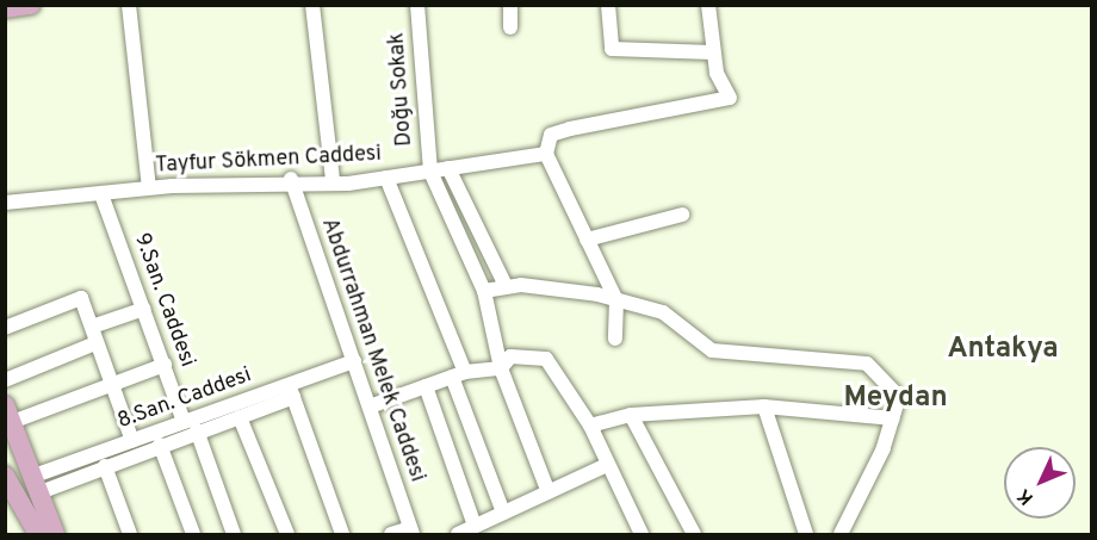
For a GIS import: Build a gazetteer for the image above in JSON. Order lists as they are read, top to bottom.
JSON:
{
  "streets": {
    "street": [
      "Doğu Sokak",
      "Tayfur Sökmen Caddesi",
      "9.San. Caddesi",
      "Abdurrahman Melek Caddesi",
      "8.San. Caddesi"
    ]
  },
  "crossings": [
    ["Doğu Sokak", "Tayfur Sökmen Caddesi"],
    ["Tayfur Sökmen Caddesi", "9.San. Caddesi"],
    ["Tayfur Sökmen Caddesi", "Abdurrahman Melek Caddesi"],
    ["9.San. Caddesi", "8.San. Caddesi"],
    ["Abdurrahman Melek Caddesi", "8.San. Caddesi"]
  ],
  "districts": ["Antakya", "Meydan"],
  "north": "bottom left"
}
